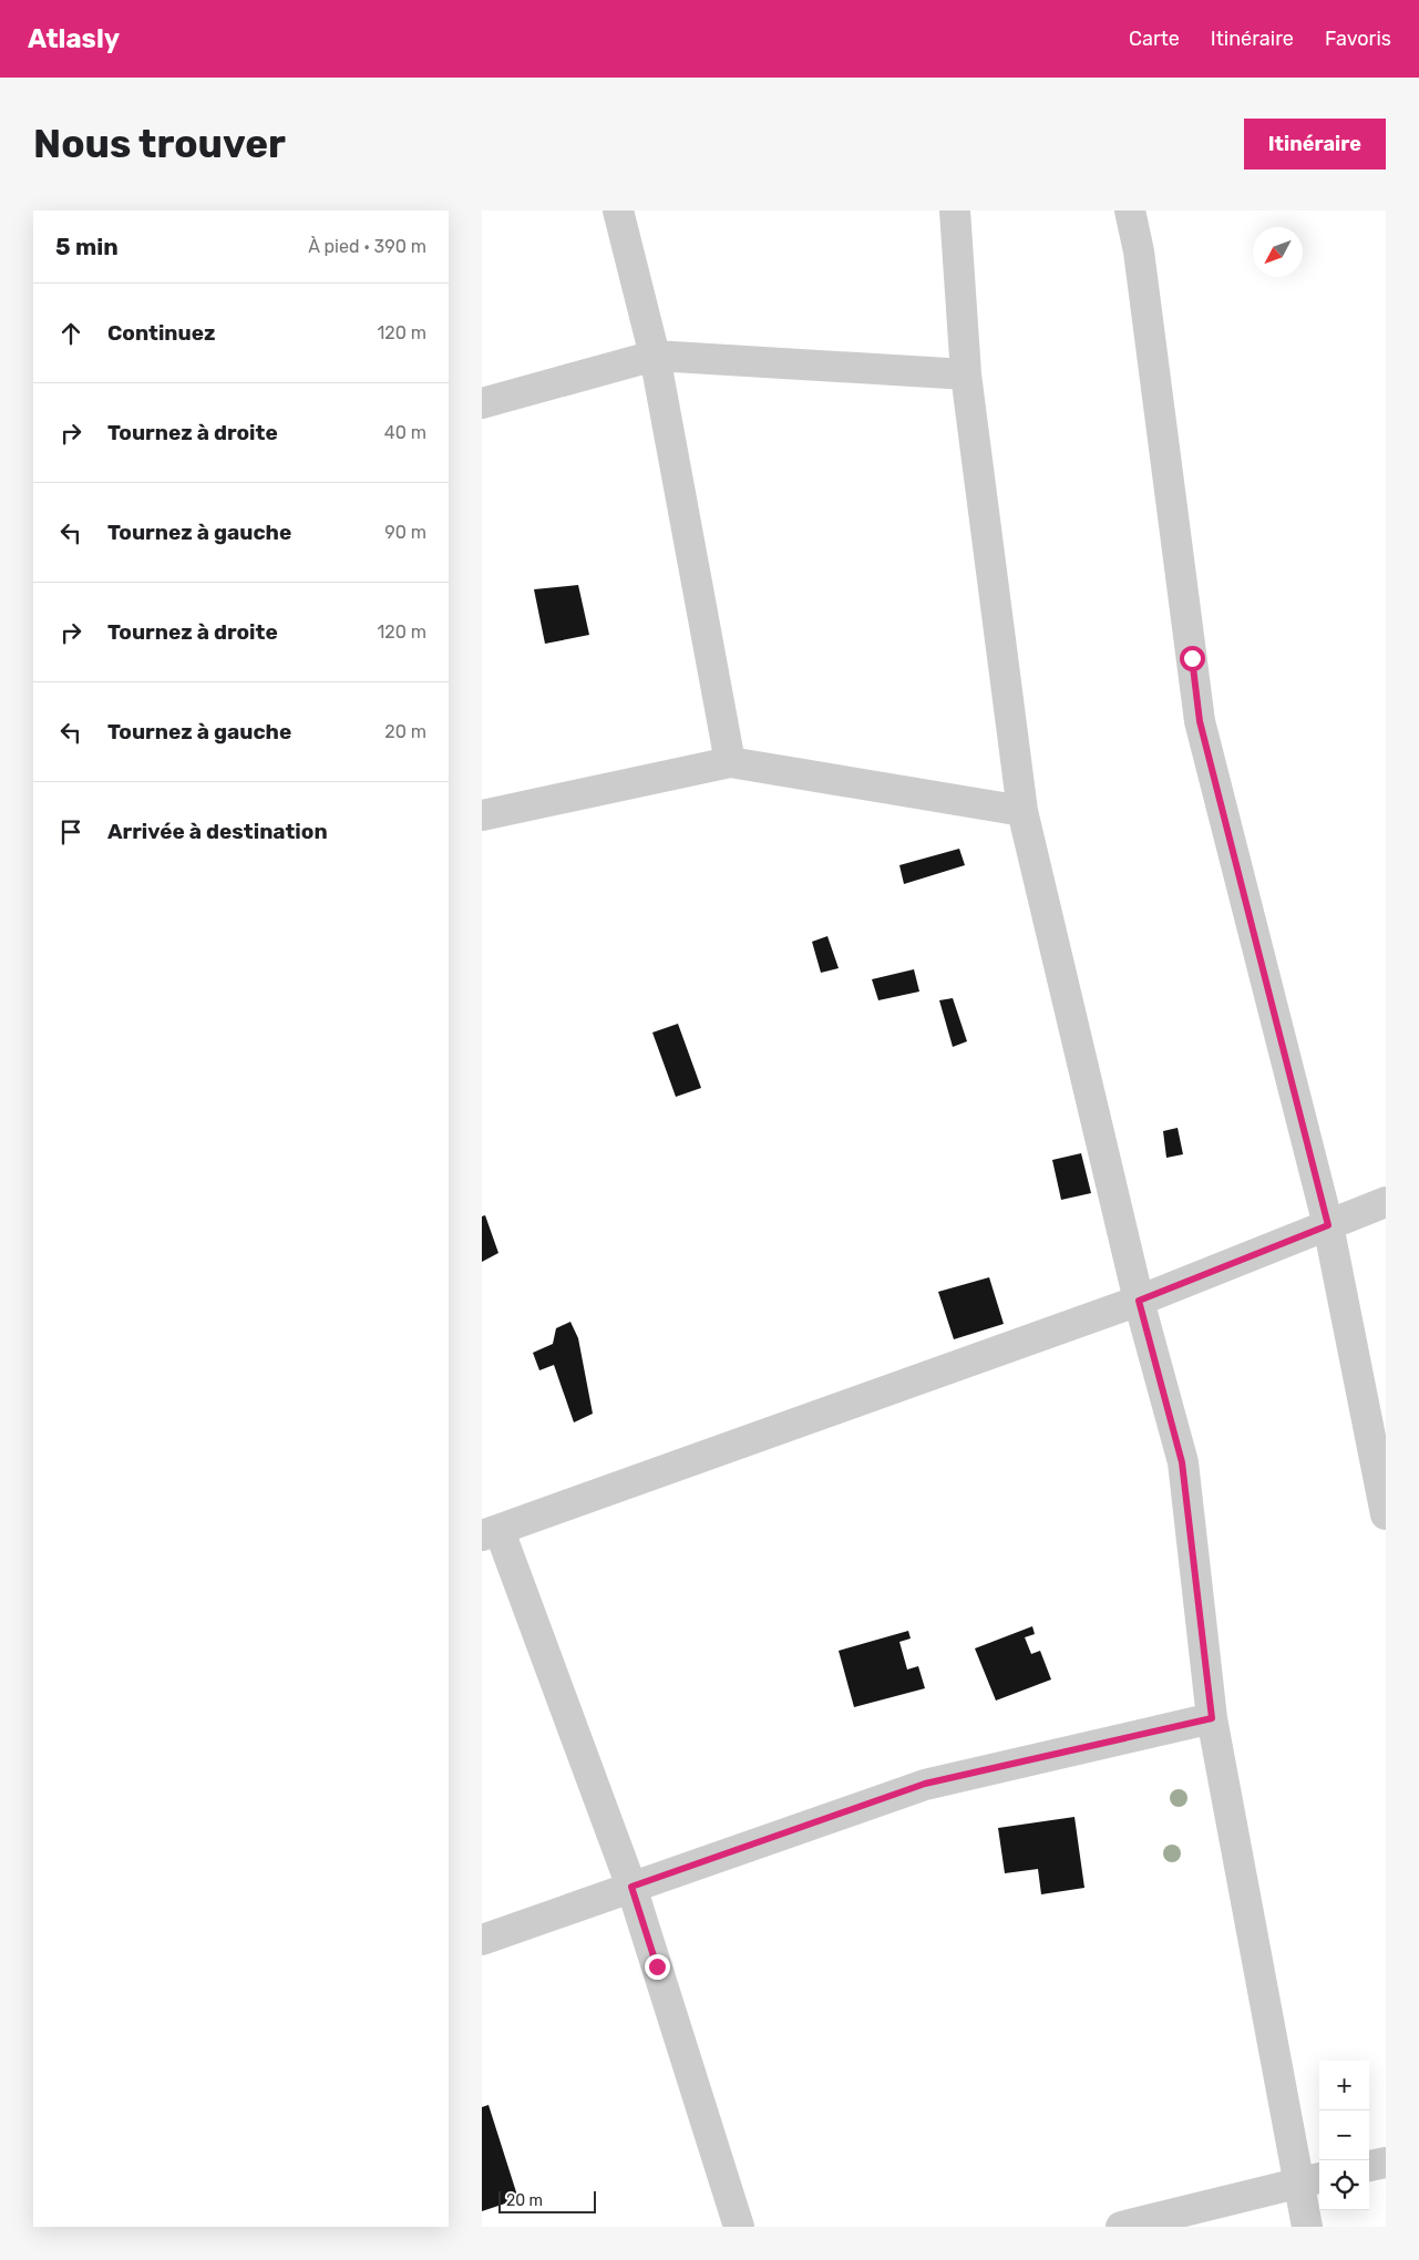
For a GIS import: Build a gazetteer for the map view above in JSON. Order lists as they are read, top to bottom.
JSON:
{
  "scale_bar": "20 m",
  "north": "bottom left",
  "page": {
    "header": "Atlasly",
    "nav": ["Carte", "Itinéraire", "Favoris"],
    "buttons": "Itinéraire",
    "title": "Nous trouver",
    "heading": ["5 min", "À pied · 390 m"],
    "list": [
      ["Continuez", "120 m"],
      ["Tournez à droite", "40 m"],
      ["Tournez à gauche", "90 m"],
      ["Tournez à droite", "120 m"],
      ["Tournez à gauche", "20 m"],
      "Arrivée à destination"
    ],
    "map_buttons": ["+", "−"],
    "scale": "20 m"
  }
}
